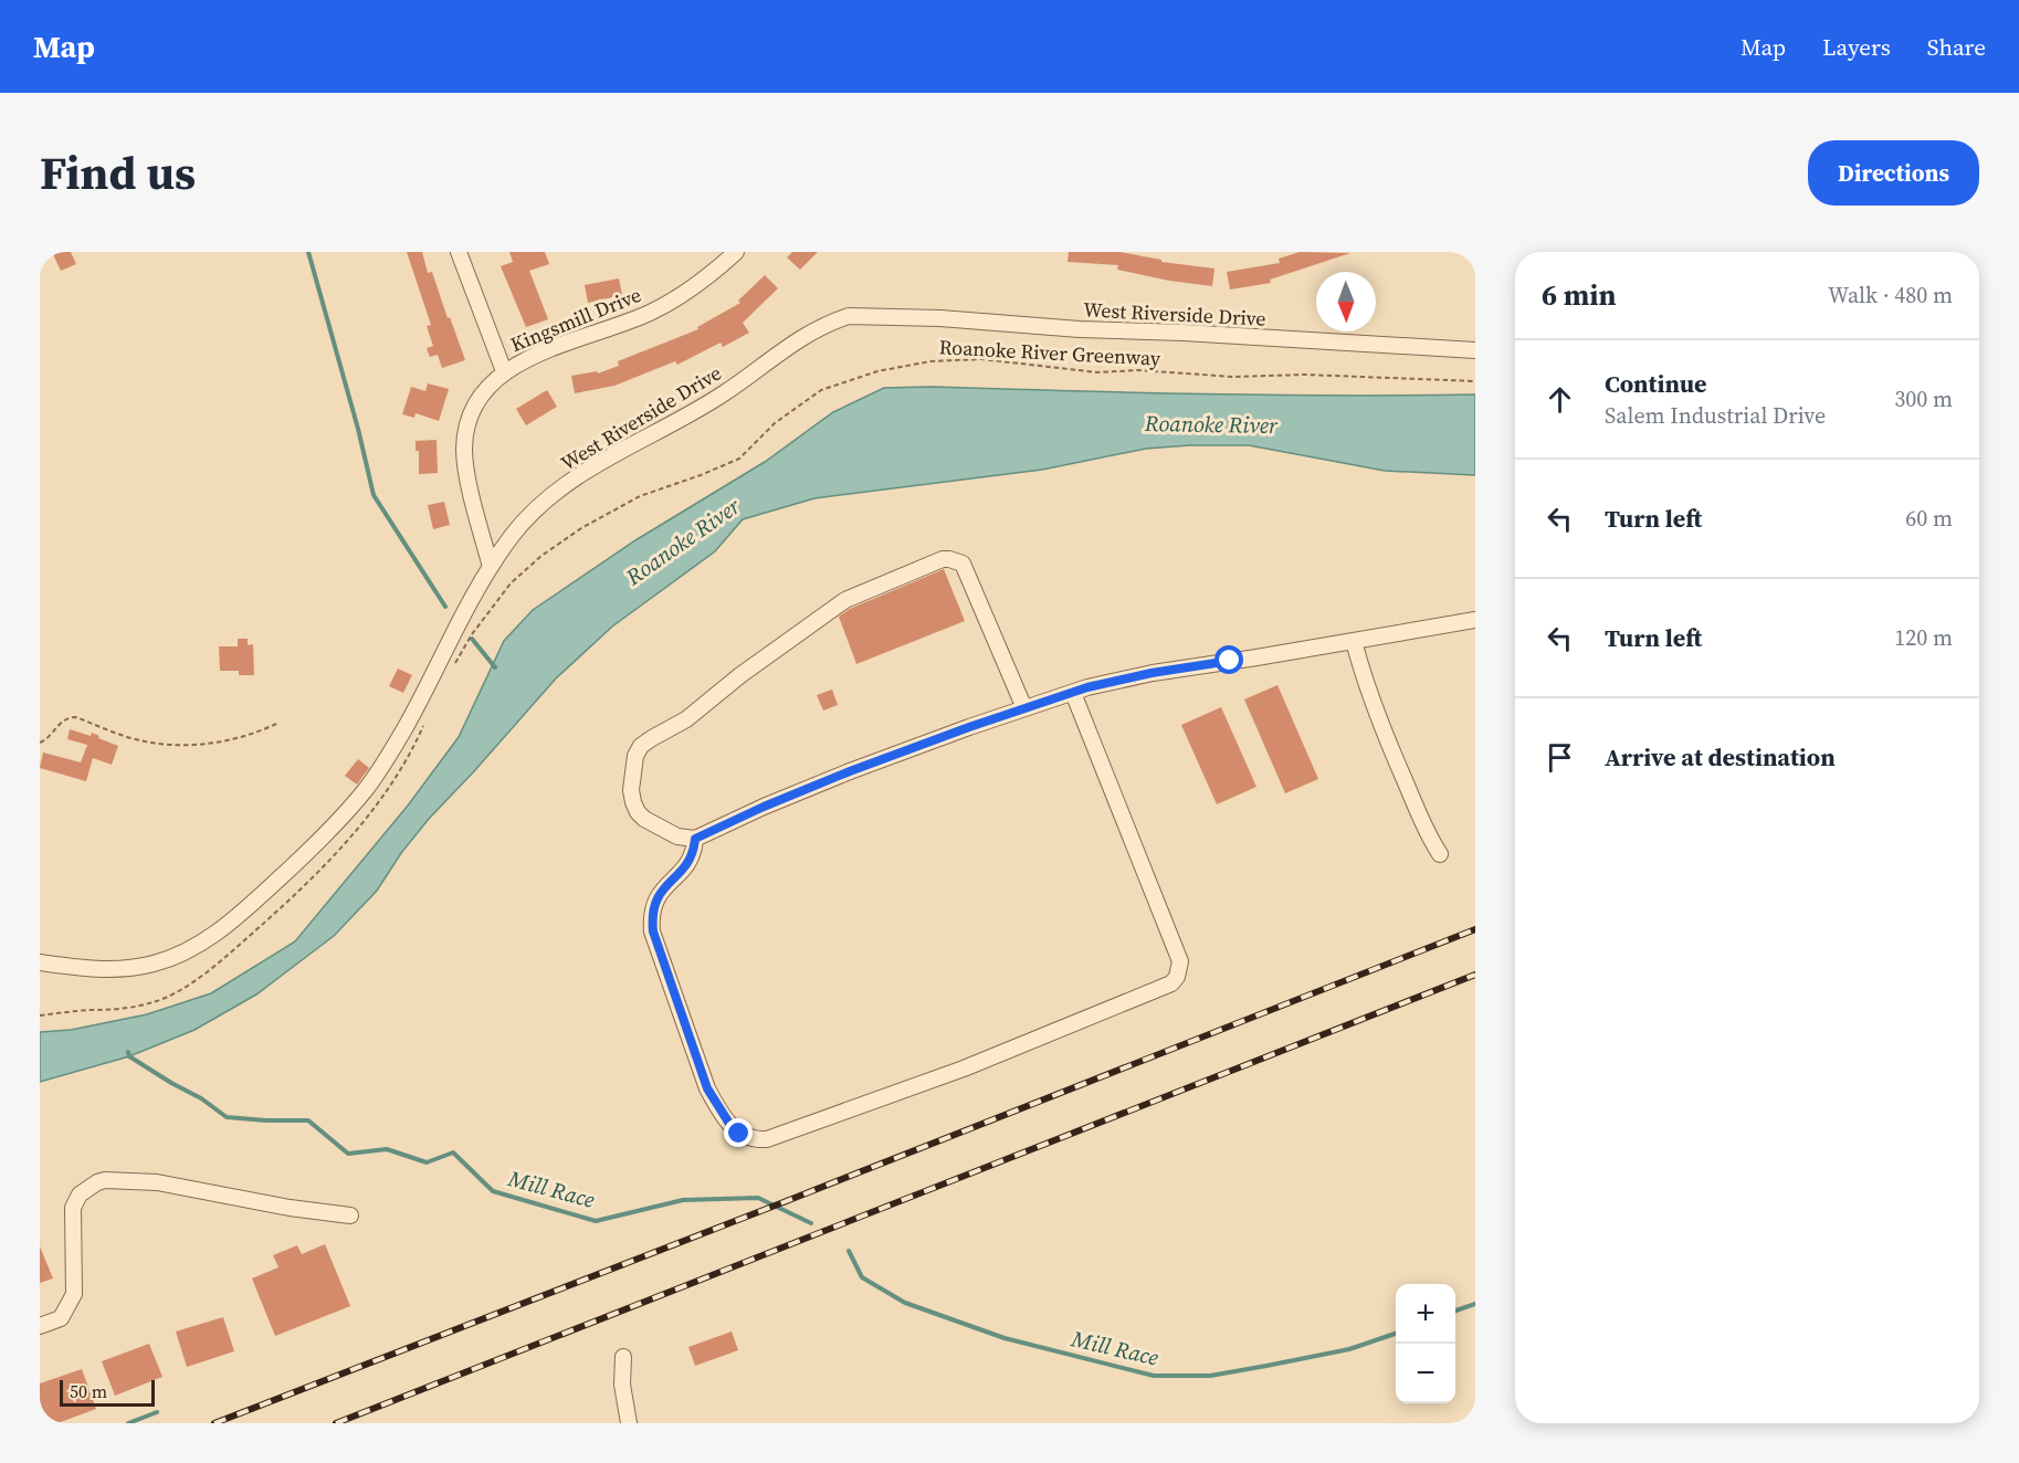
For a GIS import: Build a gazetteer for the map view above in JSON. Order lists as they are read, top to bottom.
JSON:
{
  "streets": {
    "street": ["West Riverside Drive", "Kingsmill Drive"],
    "path": ["Roanoke River Greenway"]
  },
  "crossings": [
    ["West Riverside Drive", "Kingsmill Drive"]
  ],
  "water": ["Roanoke River", "Mill Race"],
  "scale_bar": "50 m",
  "north": "bottom",
  "page": {
    "header": "Map",
    "nav": ["Map", "Layers", "Share"],
    "title": "Find us",
    "buttons": "Directions",
    "heading": ["6 min", "Walk · 480 m"],
    "list": [
      ["Continue", "Salem Industrial Drive", "300 m"],
      ["Turn left", "60 m"],
      ["Turn left", "120 m"],
      "Arrive at destination"
    ],
    "map_buttons": ["+", "−"],
    "scale": "50 m"
  }
}
